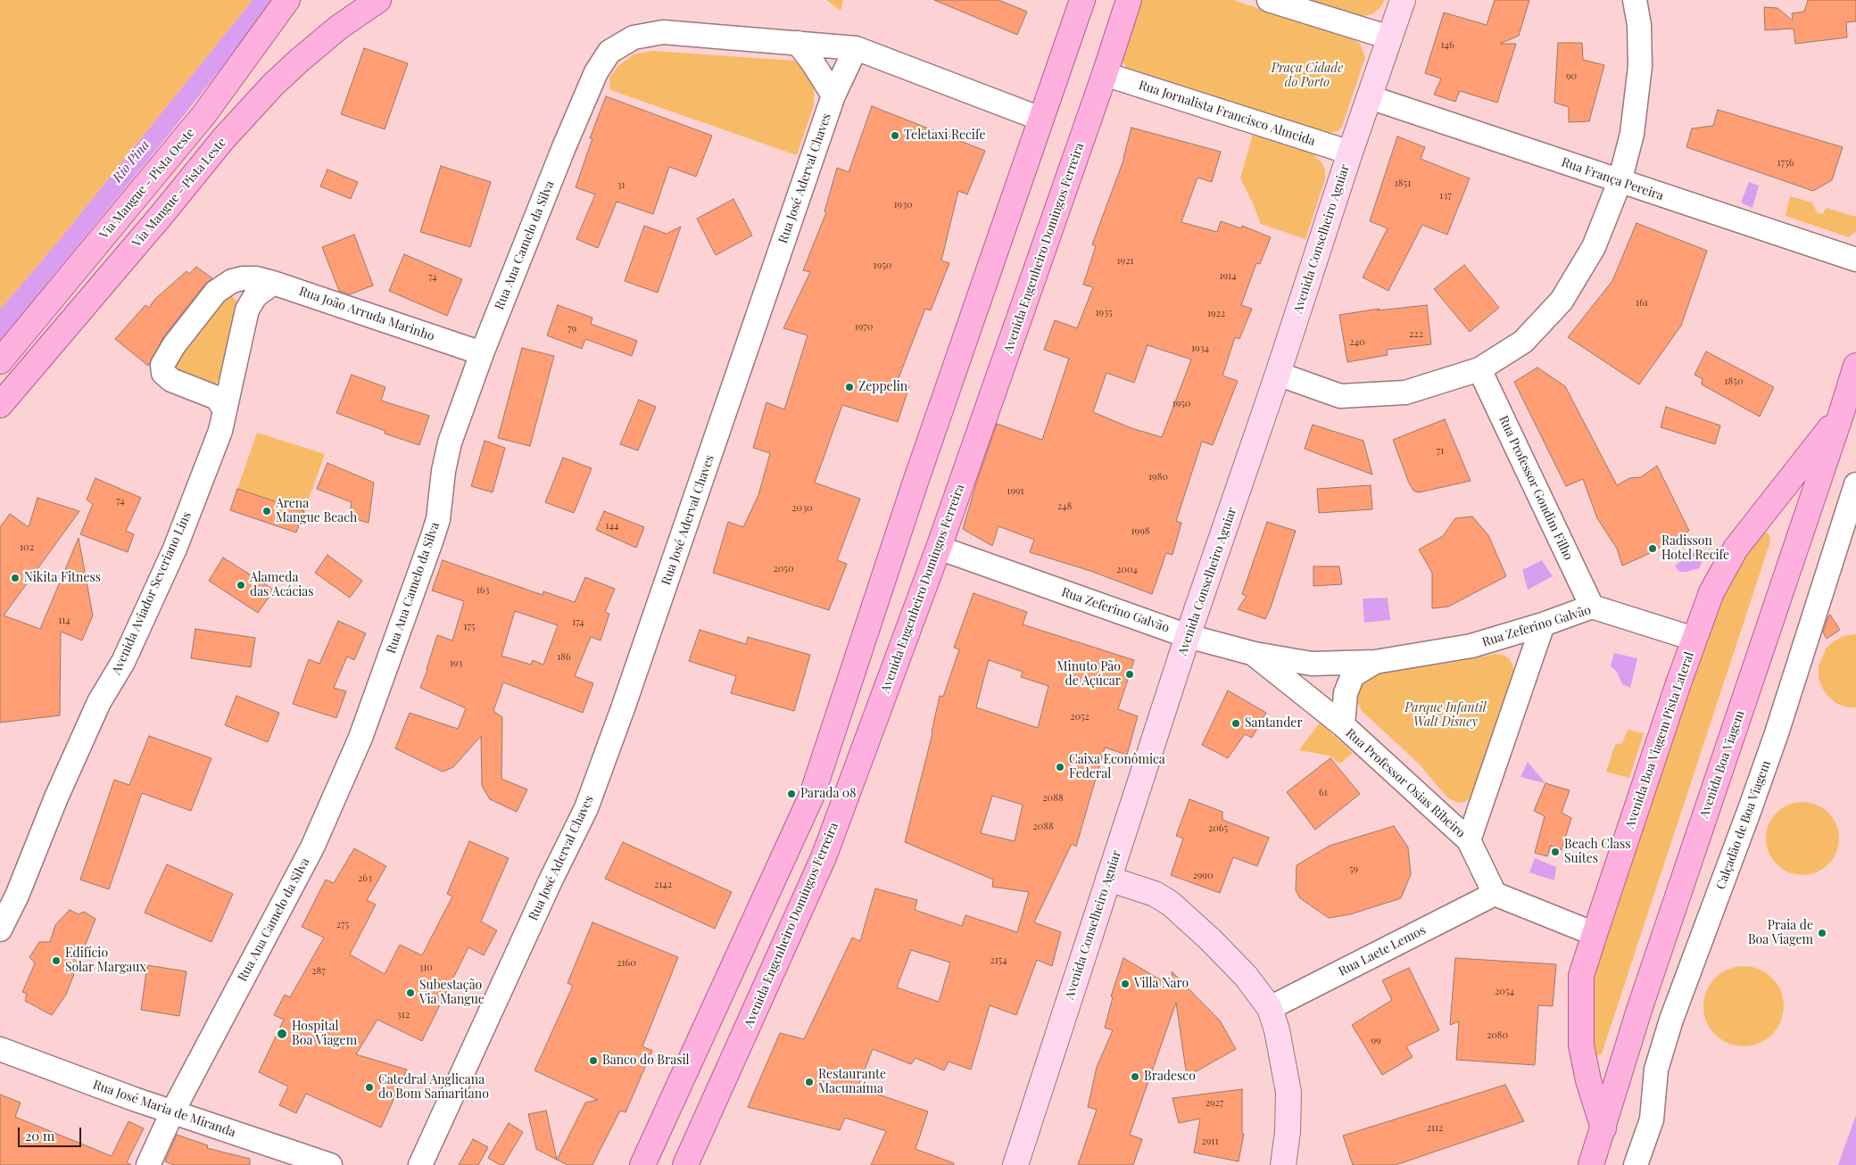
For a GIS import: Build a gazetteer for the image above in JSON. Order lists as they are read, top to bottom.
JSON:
{
  "streets": {
    "main road": [
      "Via Mangue - Pista Oeste",
      "Via Mangue - Pista Leste",
      "Avenida Conselheiro Aguiar",
      "Avenida Engenheiro Domingos Ferreira",
      "Avenida Boa Viagem Pista Lateral",
      "Avenida Boa Viagem"
    ],
    "street": [
      "Rua Jornalista Francisco Almeida",
      "Rua José Aderval Chaves",
      "Rua França Pereira",
      "Rua Ana Camelo da Silva",
      "Rua João Arruda Marinho",
      "Rua Professor Gondim Filho",
      "Avenida Aviador Severiano Lins",
      "Rua Zeferino Galvão",
      "Rua Professor Osias Ribeiro",
      "Calçadão de Boa Viagem",
      "Rua Laete Lemos",
      "Rua José Maria de Miranda"
    ]
  },
  "crossings": [
    ["Rua Jornalista Francisco Almeida", "Avenida Conselheiro Aguiar"],
    ["Rua Jornalista Francisco Almeida", "Avenida Engenheiro Domingos Ferreira"],
    ["Rua José Aderval Chaves", "Rua Ana Camelo da Silva"],
    ["Rua França Pereira", "Avenida Conselheiro Aguiar"],
    ["Avenida Conselheiro Aguiar", "Rua Zeferino Galvão"],
    ["Rua Ana Camelo da Silva", "Rua João Arruda Marinho"],
    ["Rua Ana Camelo da Silva", "Rua José Maria de Miranda"],
    ["Avenida Engenheiro Domingos Ferreira", "Rua Zeferino Galvão"],
    ["Rua João Arruda Marinho", "Avenida Aviador Severiano Lins"],
    ["Rua Professor Gondim Filho", "Rua Zeferino Galvão"],
    ["Rua Zeferino Galvão", "Avenida Boa Viagem Pista Lateral"],
    ["Rua Zeferino Galvão", "Rua Professor Osias Ribeiro"],
    ["Avenida Boa Viagem Pista Lateral", "Avenida Boa Viagem"],
    ["Rua Professor Osias Ribeiro", "Rua Laete Lemos"]
  ],
  "water": ["Rio Pina"],
  "parks": ["Praça Cidade do Porto", "Parque Infantil Walt Disney"],
  "places": [
    "Teletaxi Recife",
    "Zeppelin",
    "Arena Mangue Beach",
    "Radisson Hotel Recife",
    "Nikita Fitness",
    "Alameda das Acácias",
    "Minuto Pão de Açúcar",
    "Santander",
    "Caixa Econômica Federal",
    "Parada 08",
    "Beach Class Suites",
    "Praia de Boa Viagem",
    "Edifício Solar Margaux",
    "Villa Naro",
    "Subestação Via Mangue",
    "Hospital Boa Viagem",
    "Banco do Brasil",
    "Bradesco",
    "Restaurante Macunaíma",
    "Catedral Anglicana do Bom Samaritano"
  ],
  "house_numbers": [
    "146",
    "90",
    "1756",
    "1851",
    "31",
    "137",
    "1930",
    "1921",
    "1950",
    "1914",
    "74",
    "161",
    "1935",
    "1922",
    "1970",
    "79",
    "222",
    "240",
    "1934",
    "1850",
    "1950",
    "71",
    "1980",
    "1991",
    "74",
    "248",
    "2030",
    "144",
    "1998",
    "102",
    "2050",
    "2004",
    "163",
    "114",
    "174",
    "175",
    "186",
    "193",
    "2052",
    "61",
    "2088",
    "2088",
    "2065",
    "59",
    "2990",
    "263",
    "2142",
    "275",
    "2154",
    "2160",
    "310",
    "287",
    "2054",
    "312",
    "2080",
    "99",
    "2927",
    "2112",
    "2911"
  ],
  "scale_bar": "20 m"
}
